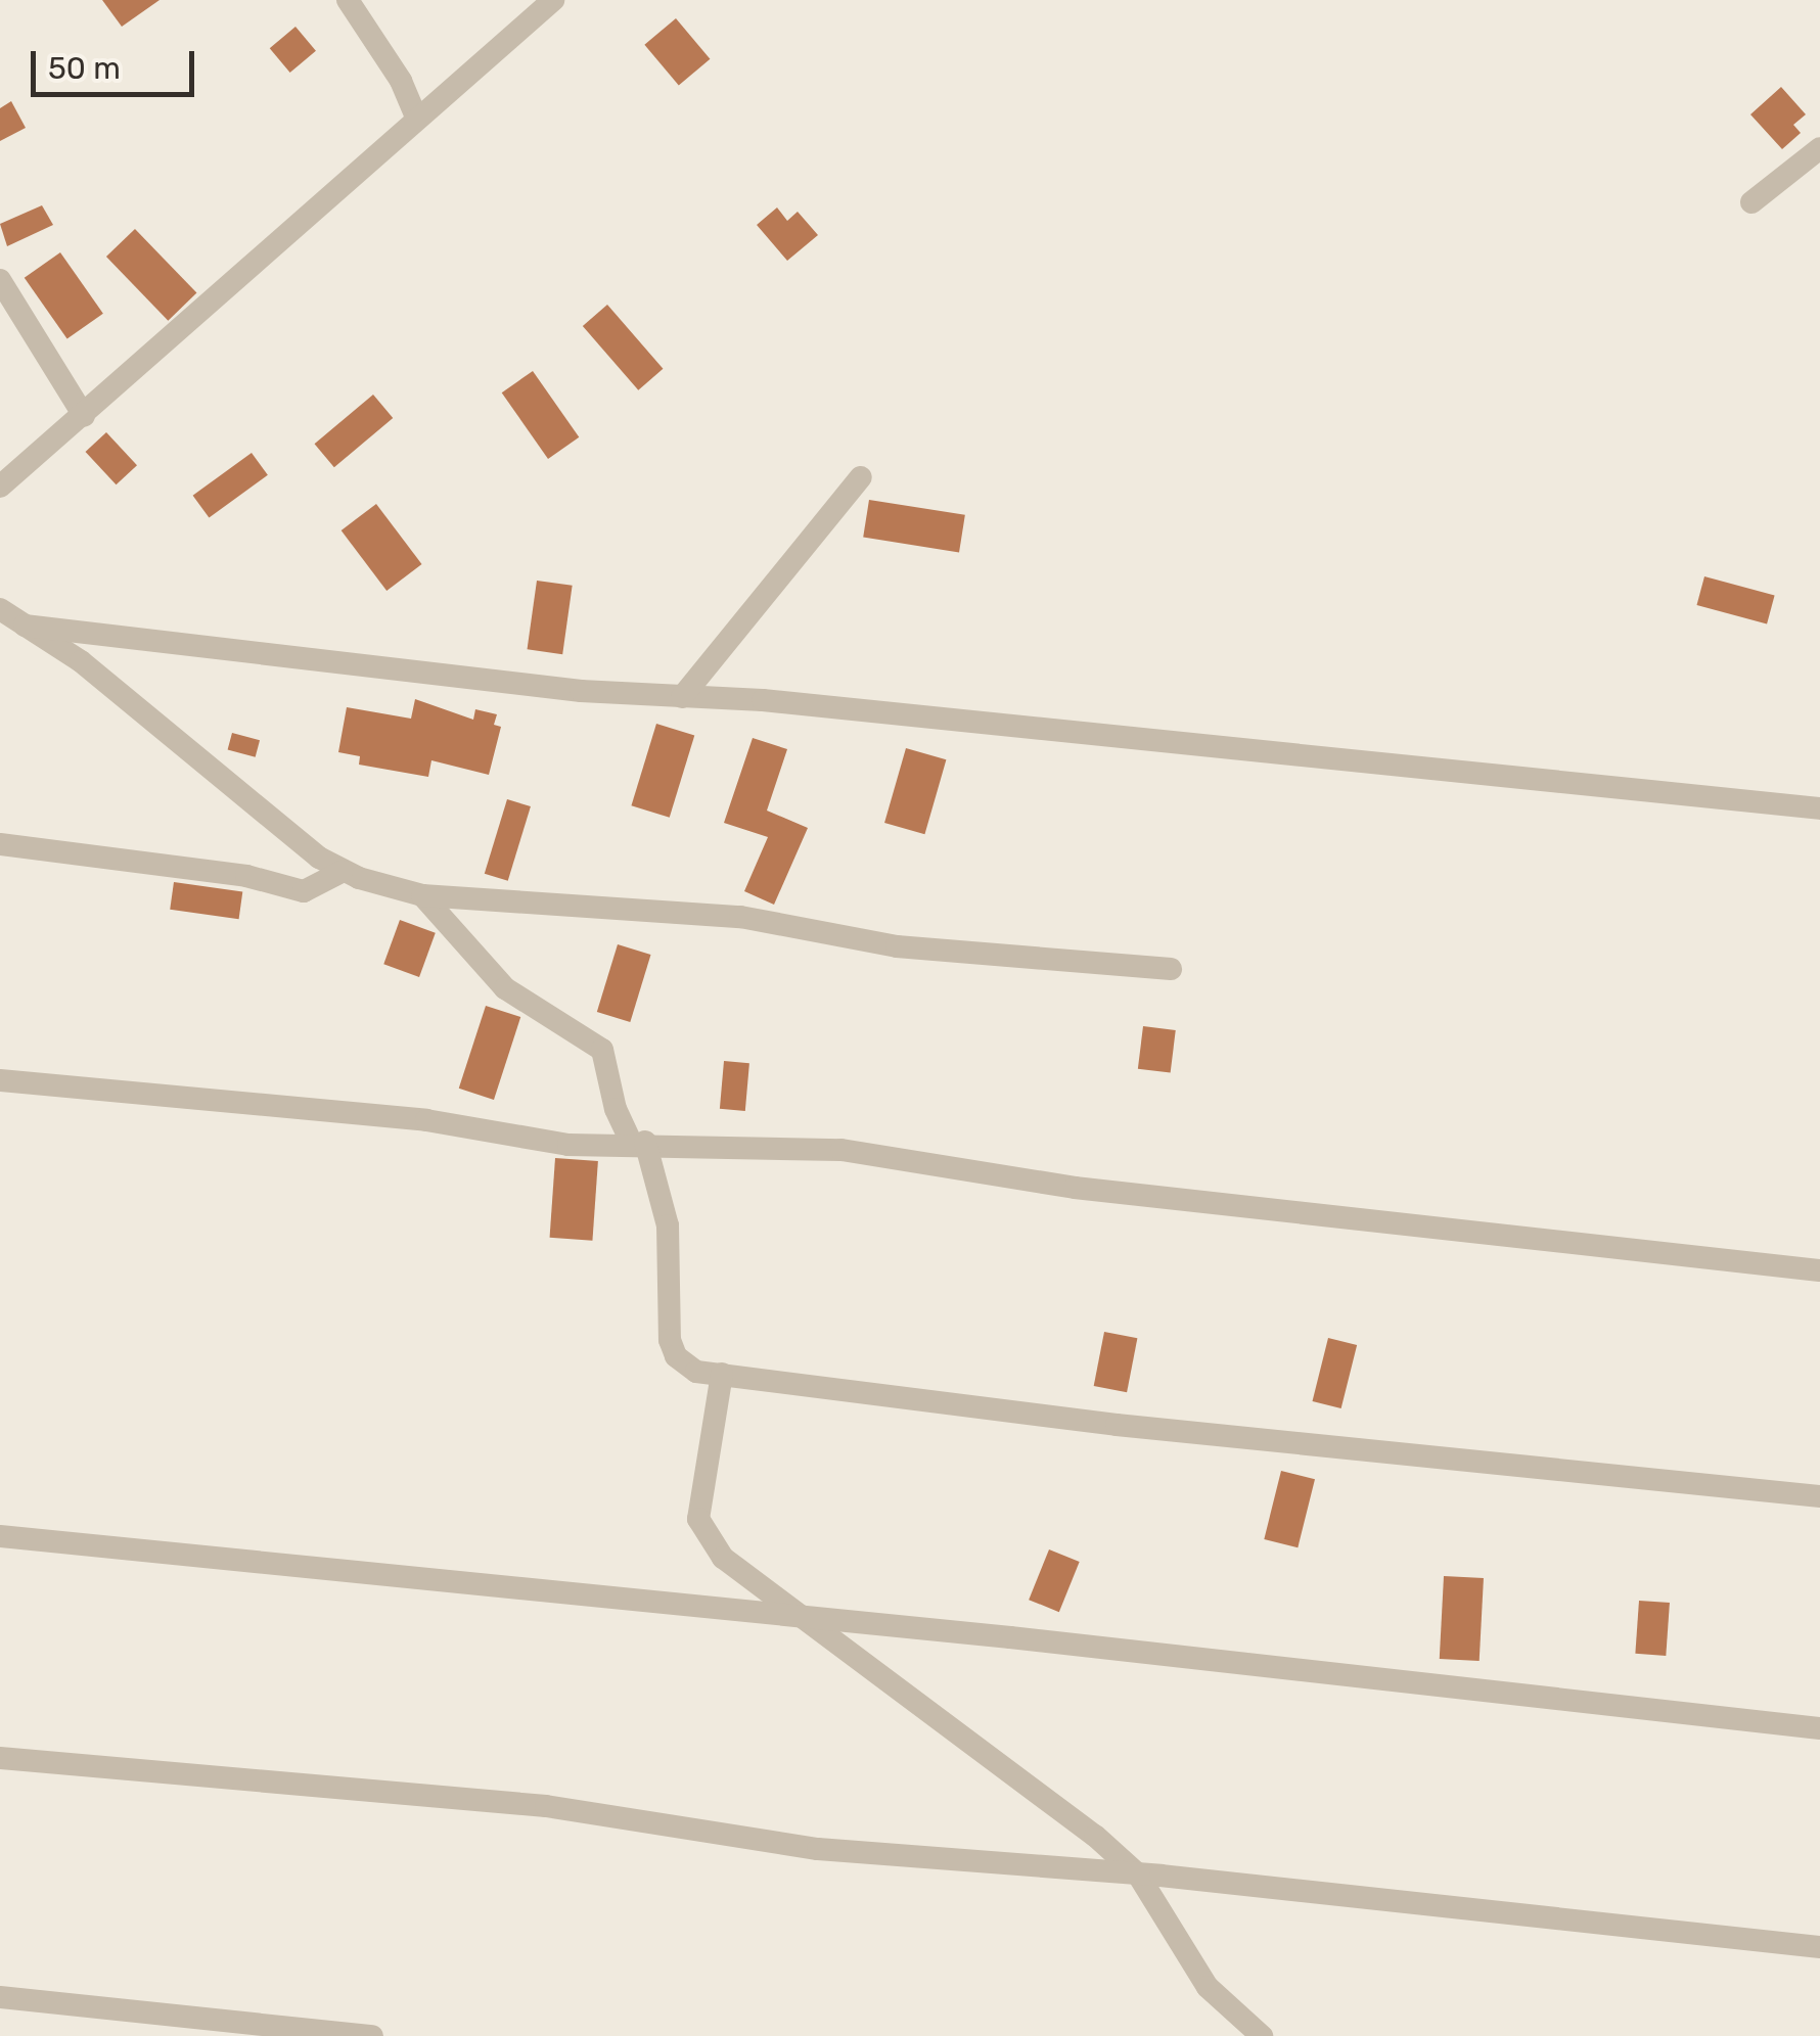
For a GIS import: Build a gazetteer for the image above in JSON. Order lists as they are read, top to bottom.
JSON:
{
  "scale_bar": "50 m"
}
